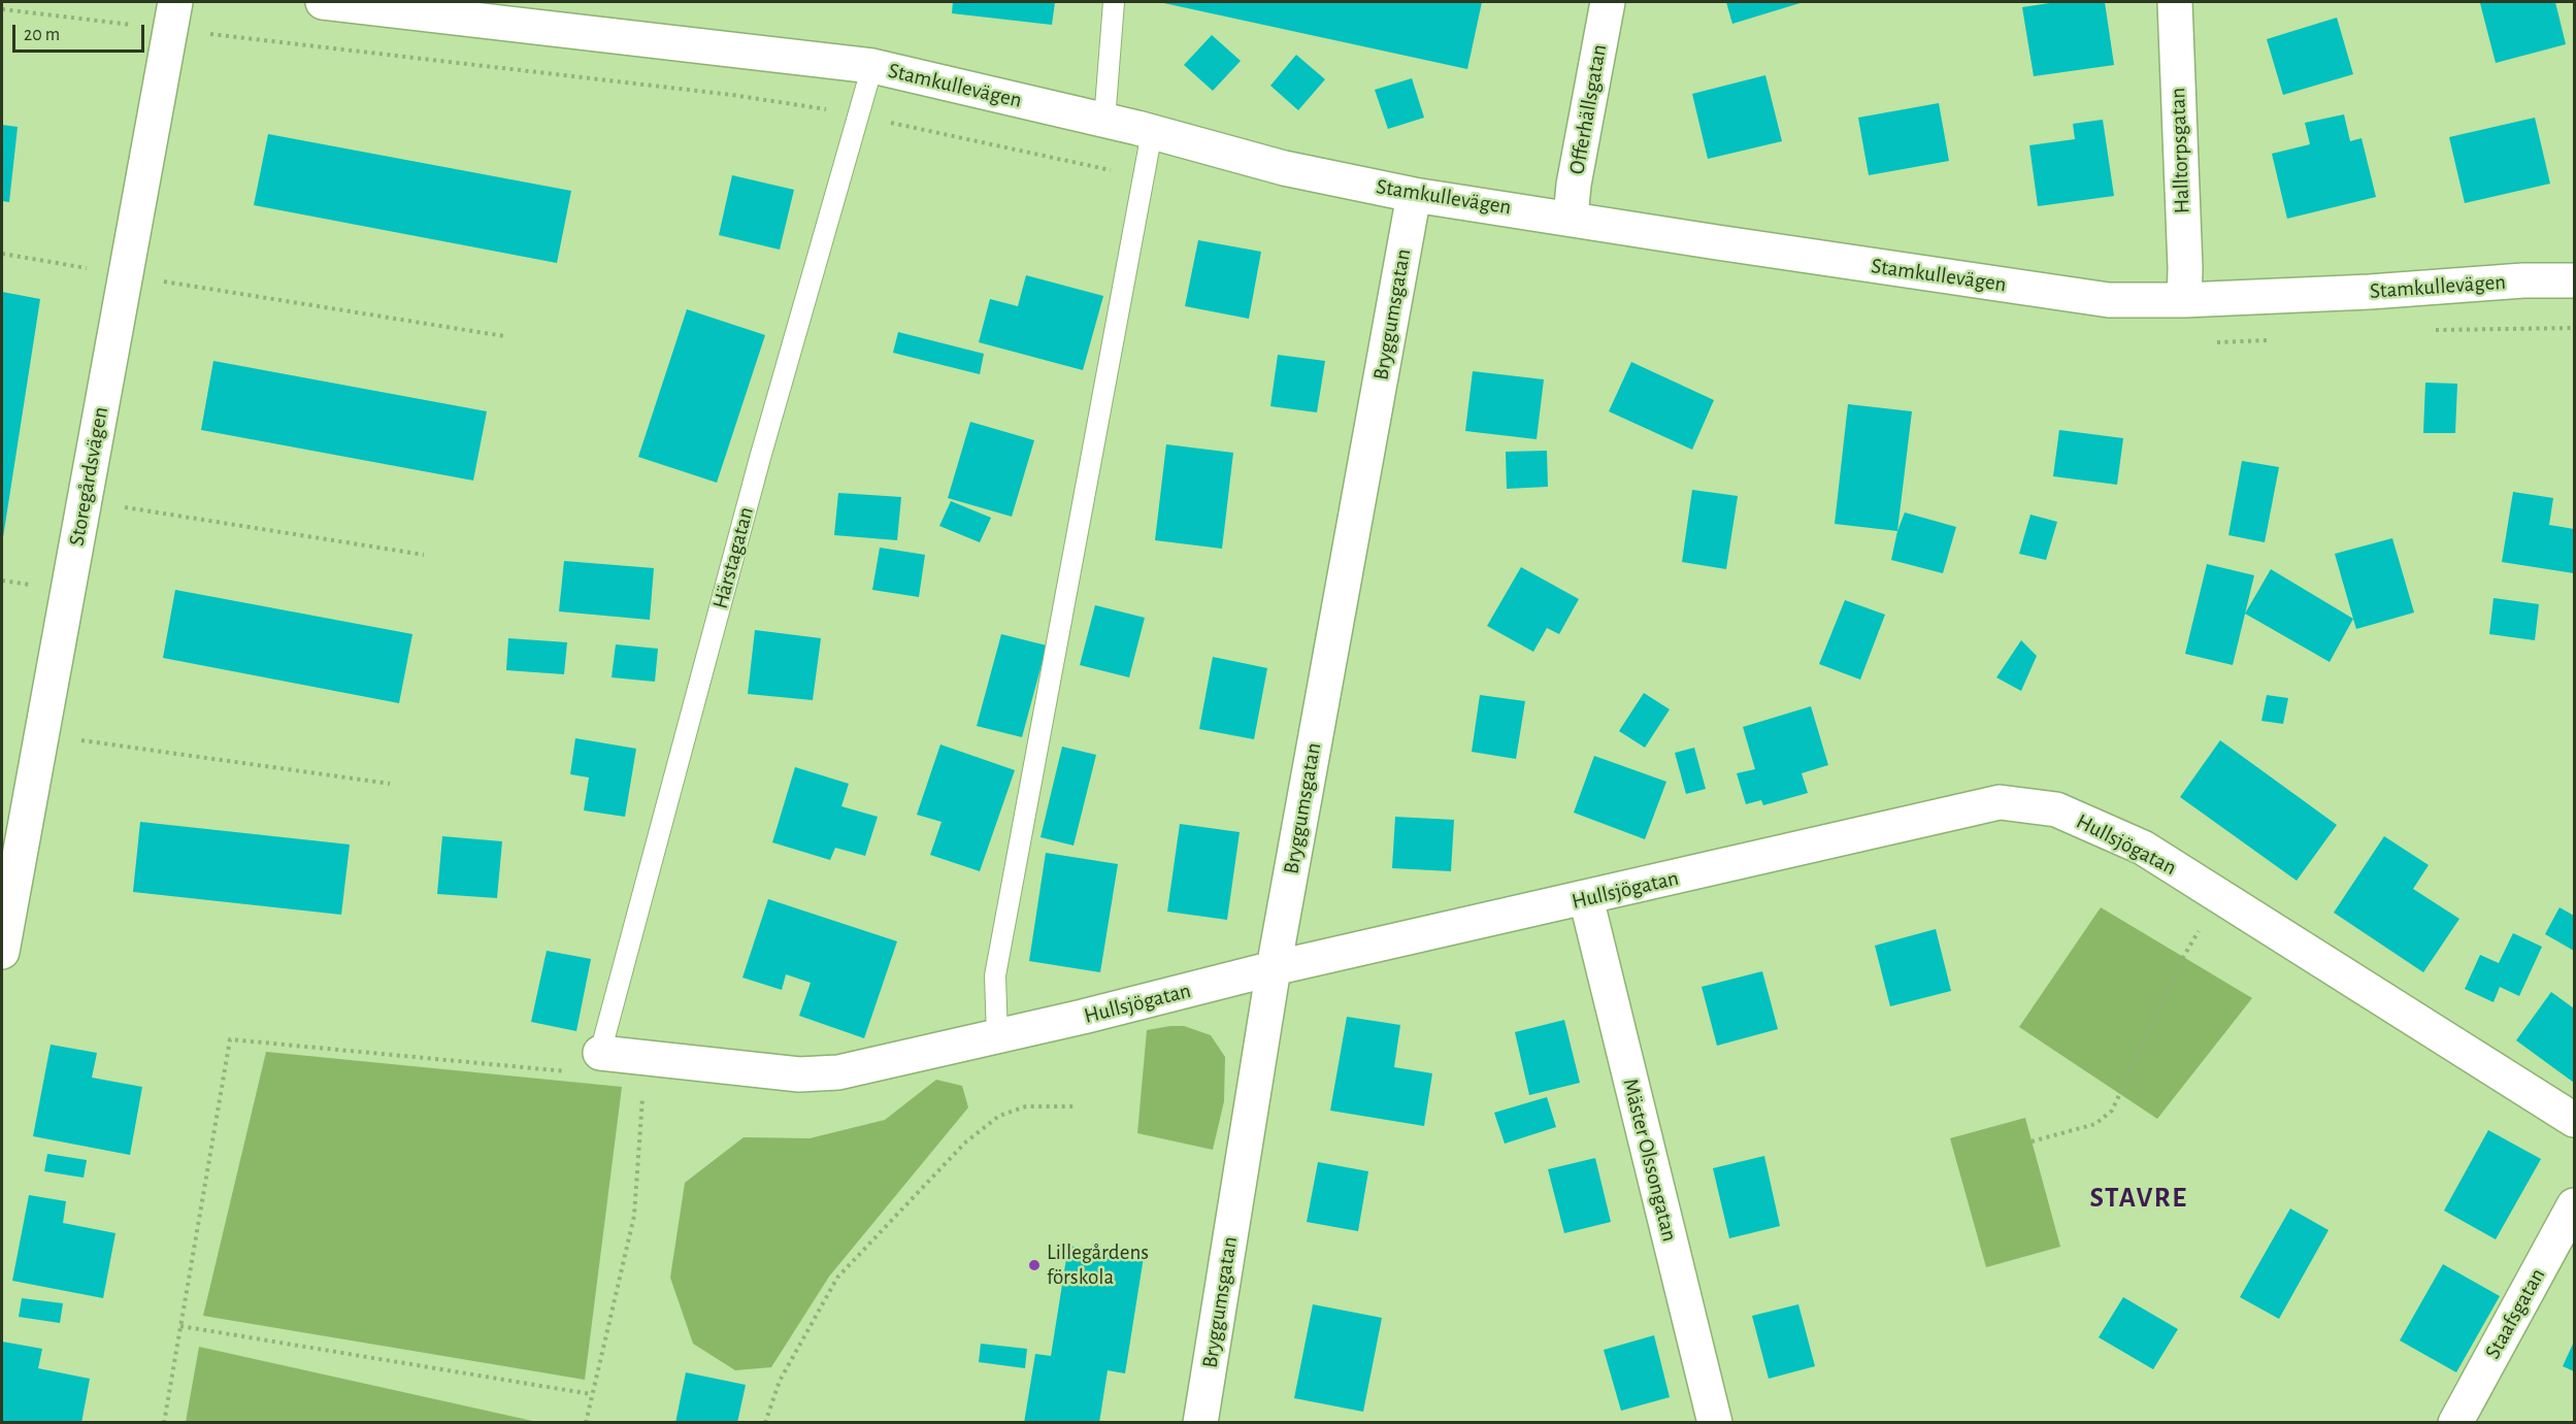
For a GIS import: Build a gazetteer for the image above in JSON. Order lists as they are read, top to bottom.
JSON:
{
  "streets": {
    "street": [
      "Stamkullevägen",
      "Offerhällsgatan",
      "Halltorpsgatan",
      "Bryggumsgatan",
      "Storegårdsvägen",
      "Hullsjögatan",
      "Mäster Olssongatan",
      "Staafsgatan"
    ],
    "lane": ["Härstagatan"]
  },
  "crossings": [
    ["Stamkullevägen", "Offerhällsgatan"],
    ["Stamkullevägen", "Halltorpsgatan"],
    ["Stamkullevägen", "Bryggumsgatan"],
    ["Stamkullevägen", "Härstagatan"],
    ["Bryggumsgatan", "Hullsjögatan"],
    ["Härstagatan", "Hullsjögatan"],
    ["Hullsjögatan", "Mäster Olssongatan"]
  ],
  "districts": ["STAVRE"],
  "places": ["Lillegårdens förskola"],
  "scale_bar": "20 m"
}
